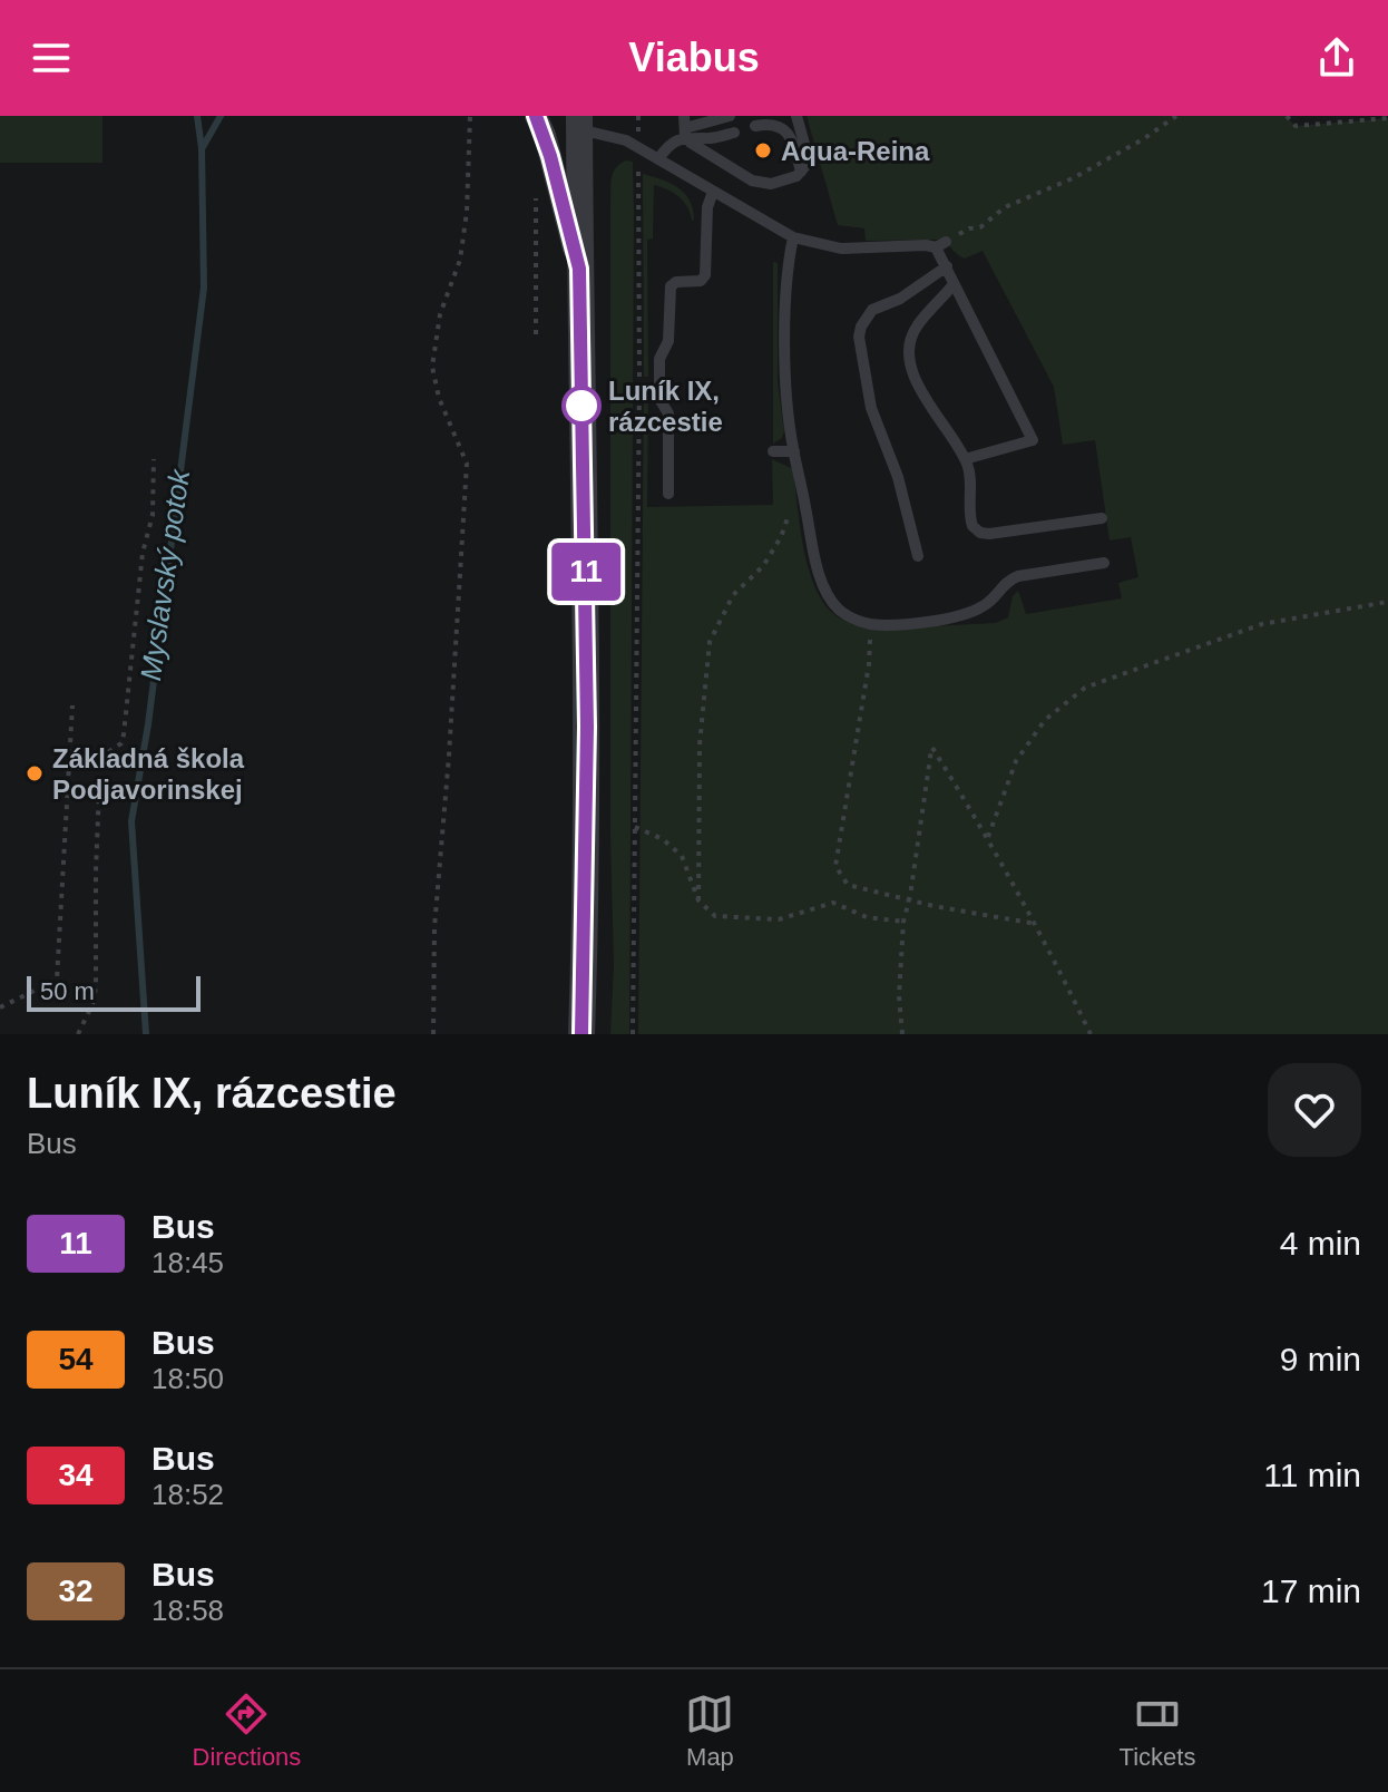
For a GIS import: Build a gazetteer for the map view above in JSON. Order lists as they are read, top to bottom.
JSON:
{
  "water": ["Myslavský potok"],
  "places": ["Aqua-Reina", "Luník IX, rázcestie", "Základná škola Podjavorinskej"],
  "lines": ["bus line 11"],
  "scale_bar": "50 m",
  "page": {
    "header": "Viabus",
    "on_map": "11",
    "scale": "50 m",
    "heading": ["Luník IX, rázcestie", "Bus"],
    "list": [
      {
        "mark": "11",
        "name": "Bus",
        "note": "18:45",
        "value": "4 min"
      },
      {
        "mark": "54",
        "name": "Bus",
        "note": "18:50",
        "value": "9 min"
      },
      {
        "mark": "34",
        "name": "Bus",
        "note": "18:52",
        "value": "11 min"
      },
      {
        "mark": "32",
        "name": "Bus",
        "note": "18:58",
        "value": "17 min"
      }
    ],
    "tabs": ["Directions", "Map", "Tickets"]
  }
}
